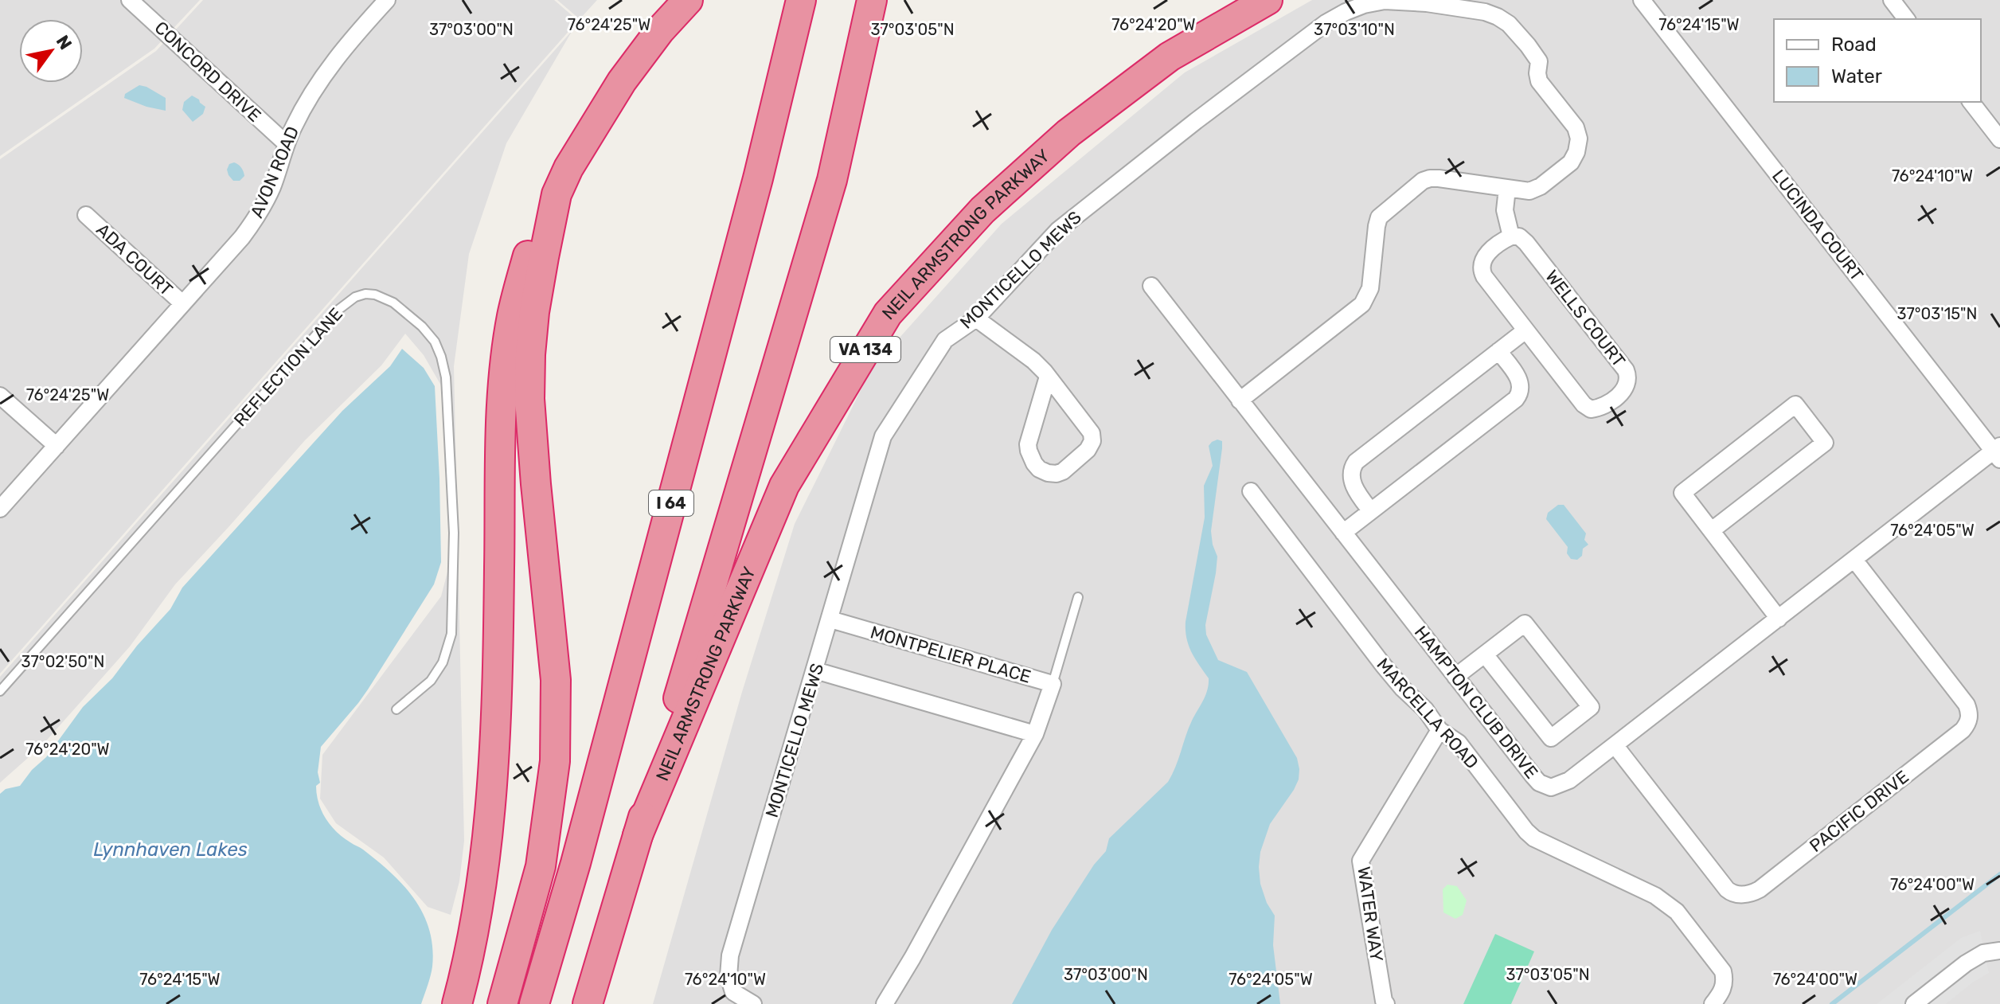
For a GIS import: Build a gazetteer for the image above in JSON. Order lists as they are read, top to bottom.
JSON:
{
  "streets": {
    "highway": ["NEIL ARMSTRONG PARKWAY", "VA 134", "I 64"],
    "street": [
      "CONCORD DRIVE",
      "AVON ROAD",
      "LUCINDA COURT",
      "ADA COURT",
      "MONTICELLO MEWS",
      "WELLS COURT",
      "MONTPELIER PLACE",
      "HAMPTON CLUB DRIVE",
      "MARCELLA ROAD",
      "PACIFIC DRIVE",
      "WATER WAY"
    ],
    "lane": ["REFLECTION LANE"]
  },
  "crossings": [
    ["CONCORD DRIVE", "AVON ROAD"],
    ["AVON ROAD", "ADA COURT"],
    ["LUCINDA COURT", "HAMPTON CLUB DRIVE"],
    ["MONTICELLO MEWS", "MONTPELIER PLACE"],
    ["HAMPTON CLUB DRIVE", "PACIFIC DRIVE"],
    ["MARCELLA ROAD", "WATER WAY"]
  ],
  "water": ["Lynnhaven Lakes"],
  "legend": ["Road", "Water"],
  "north": "top right",
  "coordinates": [
    "76°24'25\"W",
    "76°24'20\"W",
    "76°24'15\"W",
    "37°03'00\"N",
    "37°03'05\"N",
    "37°03'10\"N",
    "76°24'10\"W",
    "37°03'15\"N",
    "76°24'05\"W",
    "37°02'50\"N",
    "76°24'00\"W"
  ]
}
